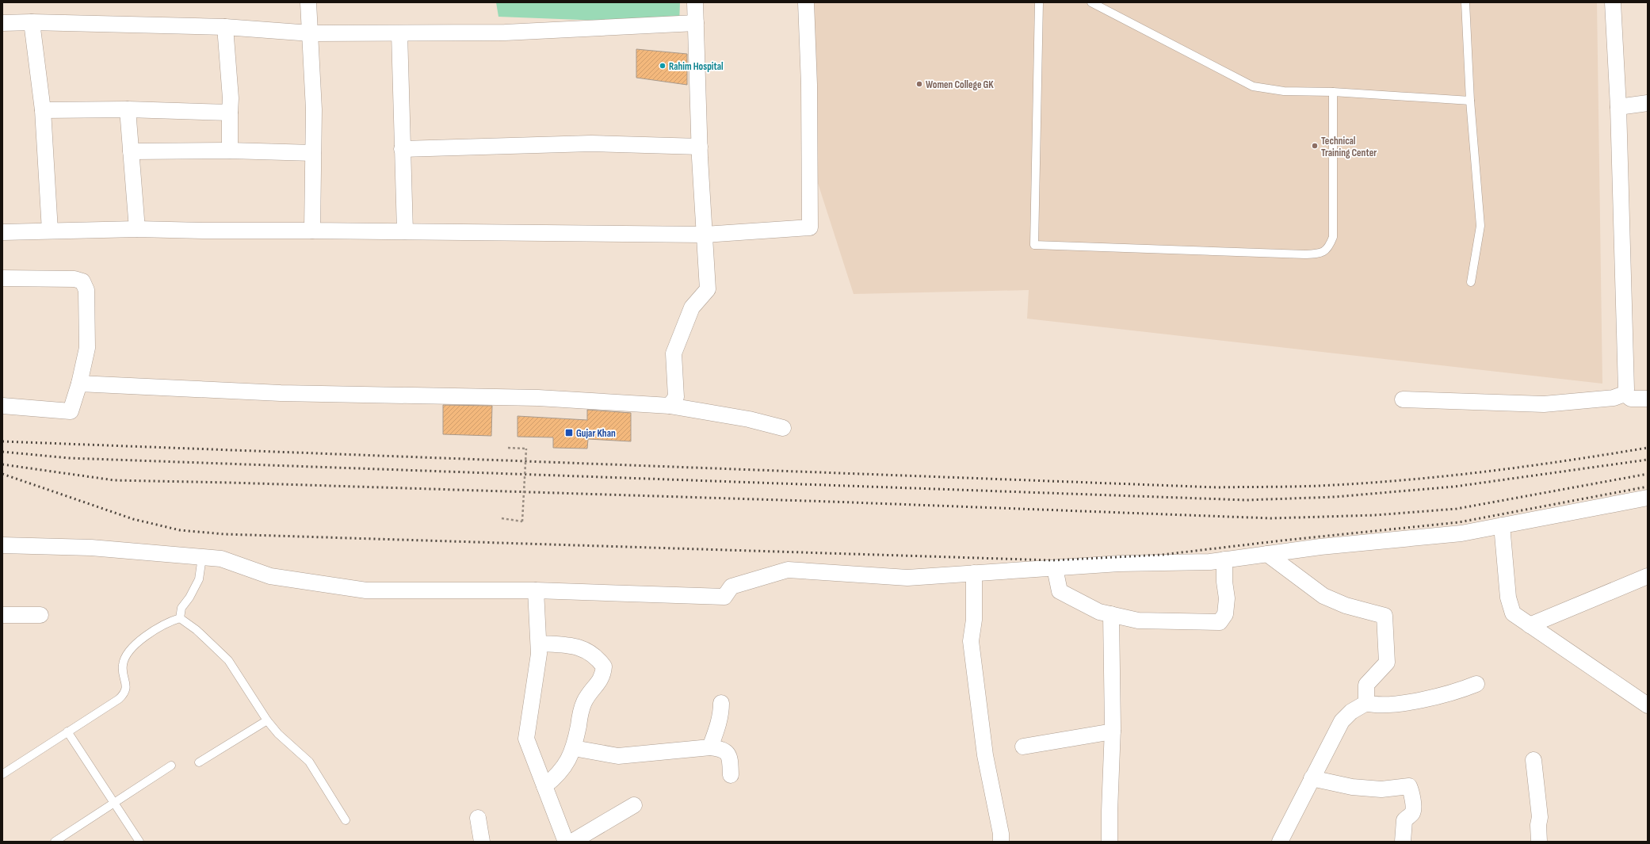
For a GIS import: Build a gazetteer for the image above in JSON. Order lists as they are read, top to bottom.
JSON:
{
  "places": {
    "other": ["Rahim Hospital", "Women College GK", "Technical Training Center"],
    "transit": ["Gujar Khan"]
  }
}
